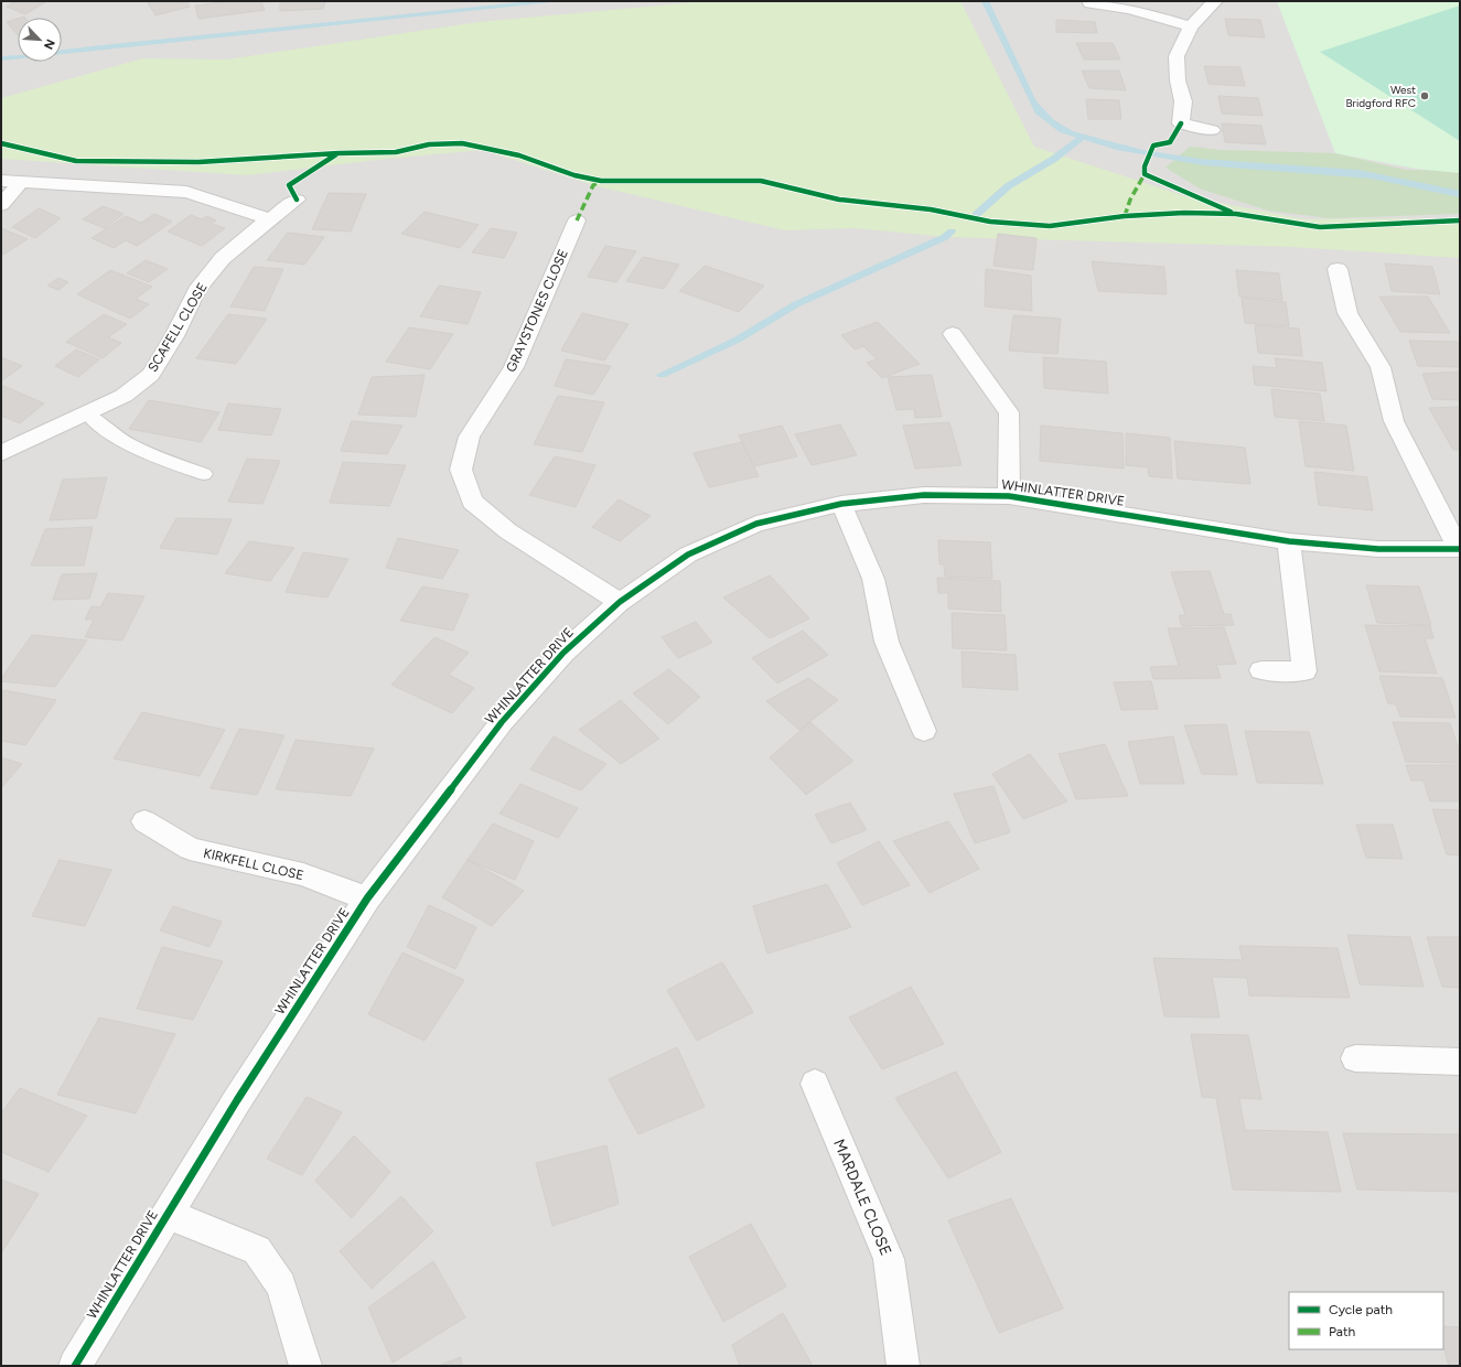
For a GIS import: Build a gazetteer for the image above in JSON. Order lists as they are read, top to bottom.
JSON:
{
  "streets": {
    "street": [
      "GRAYSTONES CLOSE",
      "SCAFELL CLOSE",
      "WHINLATTER DRIVE",
      "KIRKFELL CLOSE",
      "MARDALE CLOSE"
    ]
  },
  "crossings": [
    ["GRAYSTONES CLOSE", "WHINLATTER DRIVE"],
    ["WHINLATTER DRIVE", "KIRKFELL CLOSE"]
  ],
  "places": ["West Bridgford RFC"],
  "legend": ["Cycle path", "Path"],
  "north": "bottom right"
}
